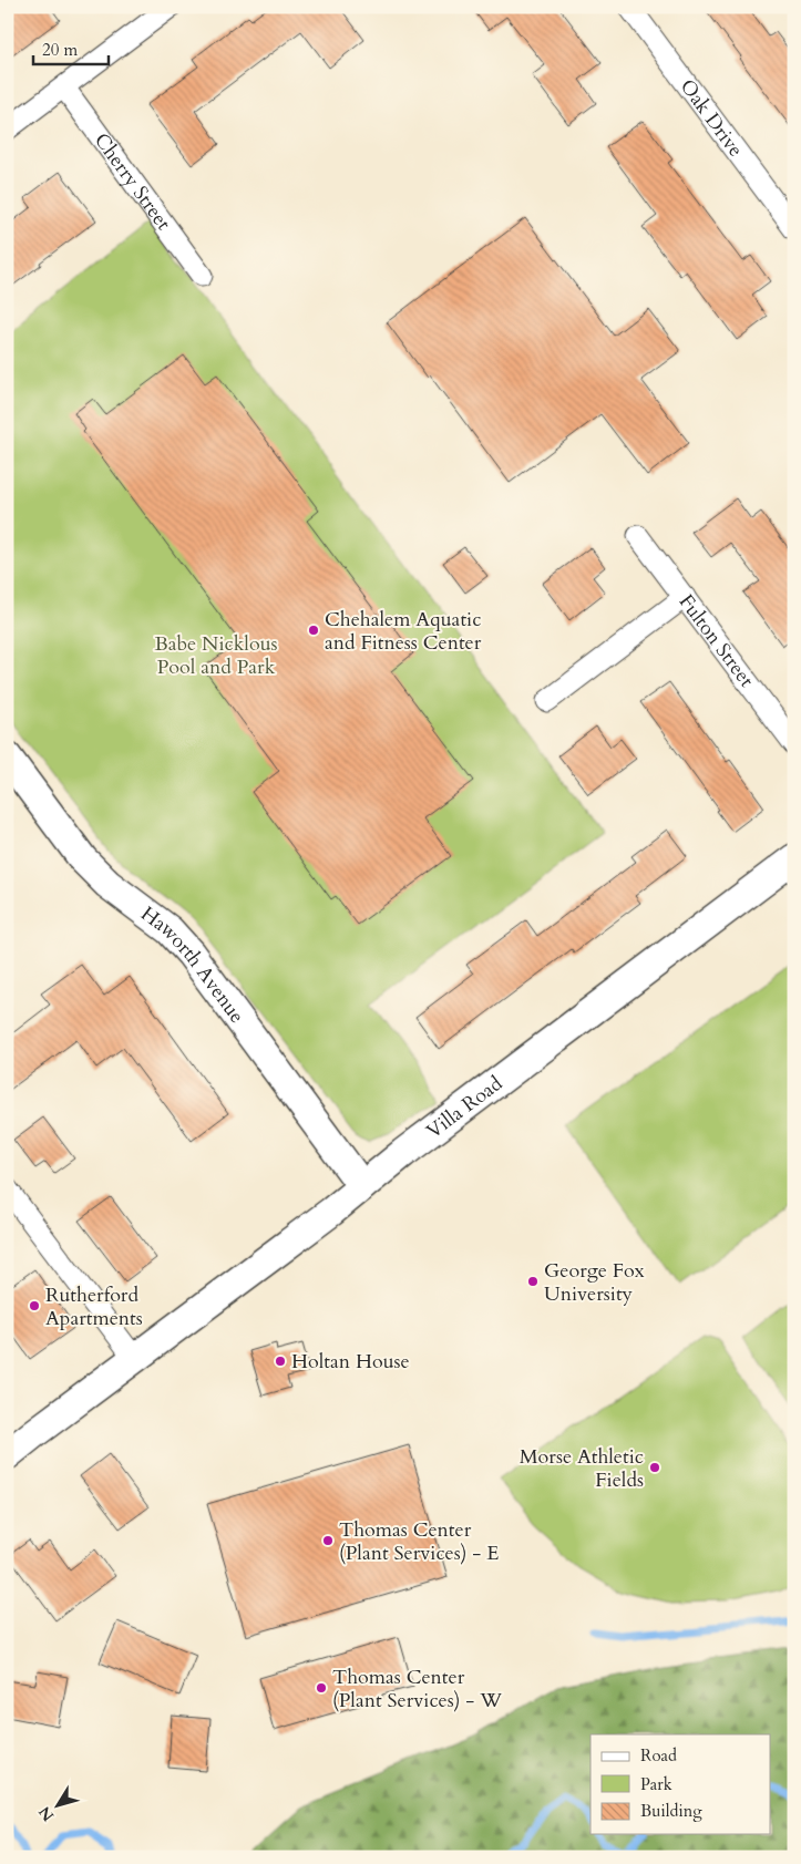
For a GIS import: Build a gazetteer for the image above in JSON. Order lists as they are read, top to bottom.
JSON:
{
  "streets": {
    "main road": ["Haworth Avenue", "Villa Road"],
    "street": ["Oak Drive", "Cherry Street", "Fulton Street"]
  },
  "crossings": [
    ["Haworth Avenue", "Villa Road"]
  ],
  "parks": ["Babe Nicklous Pool and Park"],
  "places": [
    "Chehalem Aquatic and Fitness Center",
    "George Fox University",
    "Rutherford Apartments",
    "Holtan House",
    "Morse Athletic Fields",
    "Thomas Center (Plant Services) - E",
    "Thomas Center (Plant Services) - W"
  ],
  "legend": ["Road", "Park", "Building"],
  "scale_bar": "20 m",
  "north": "bottom left"
}
